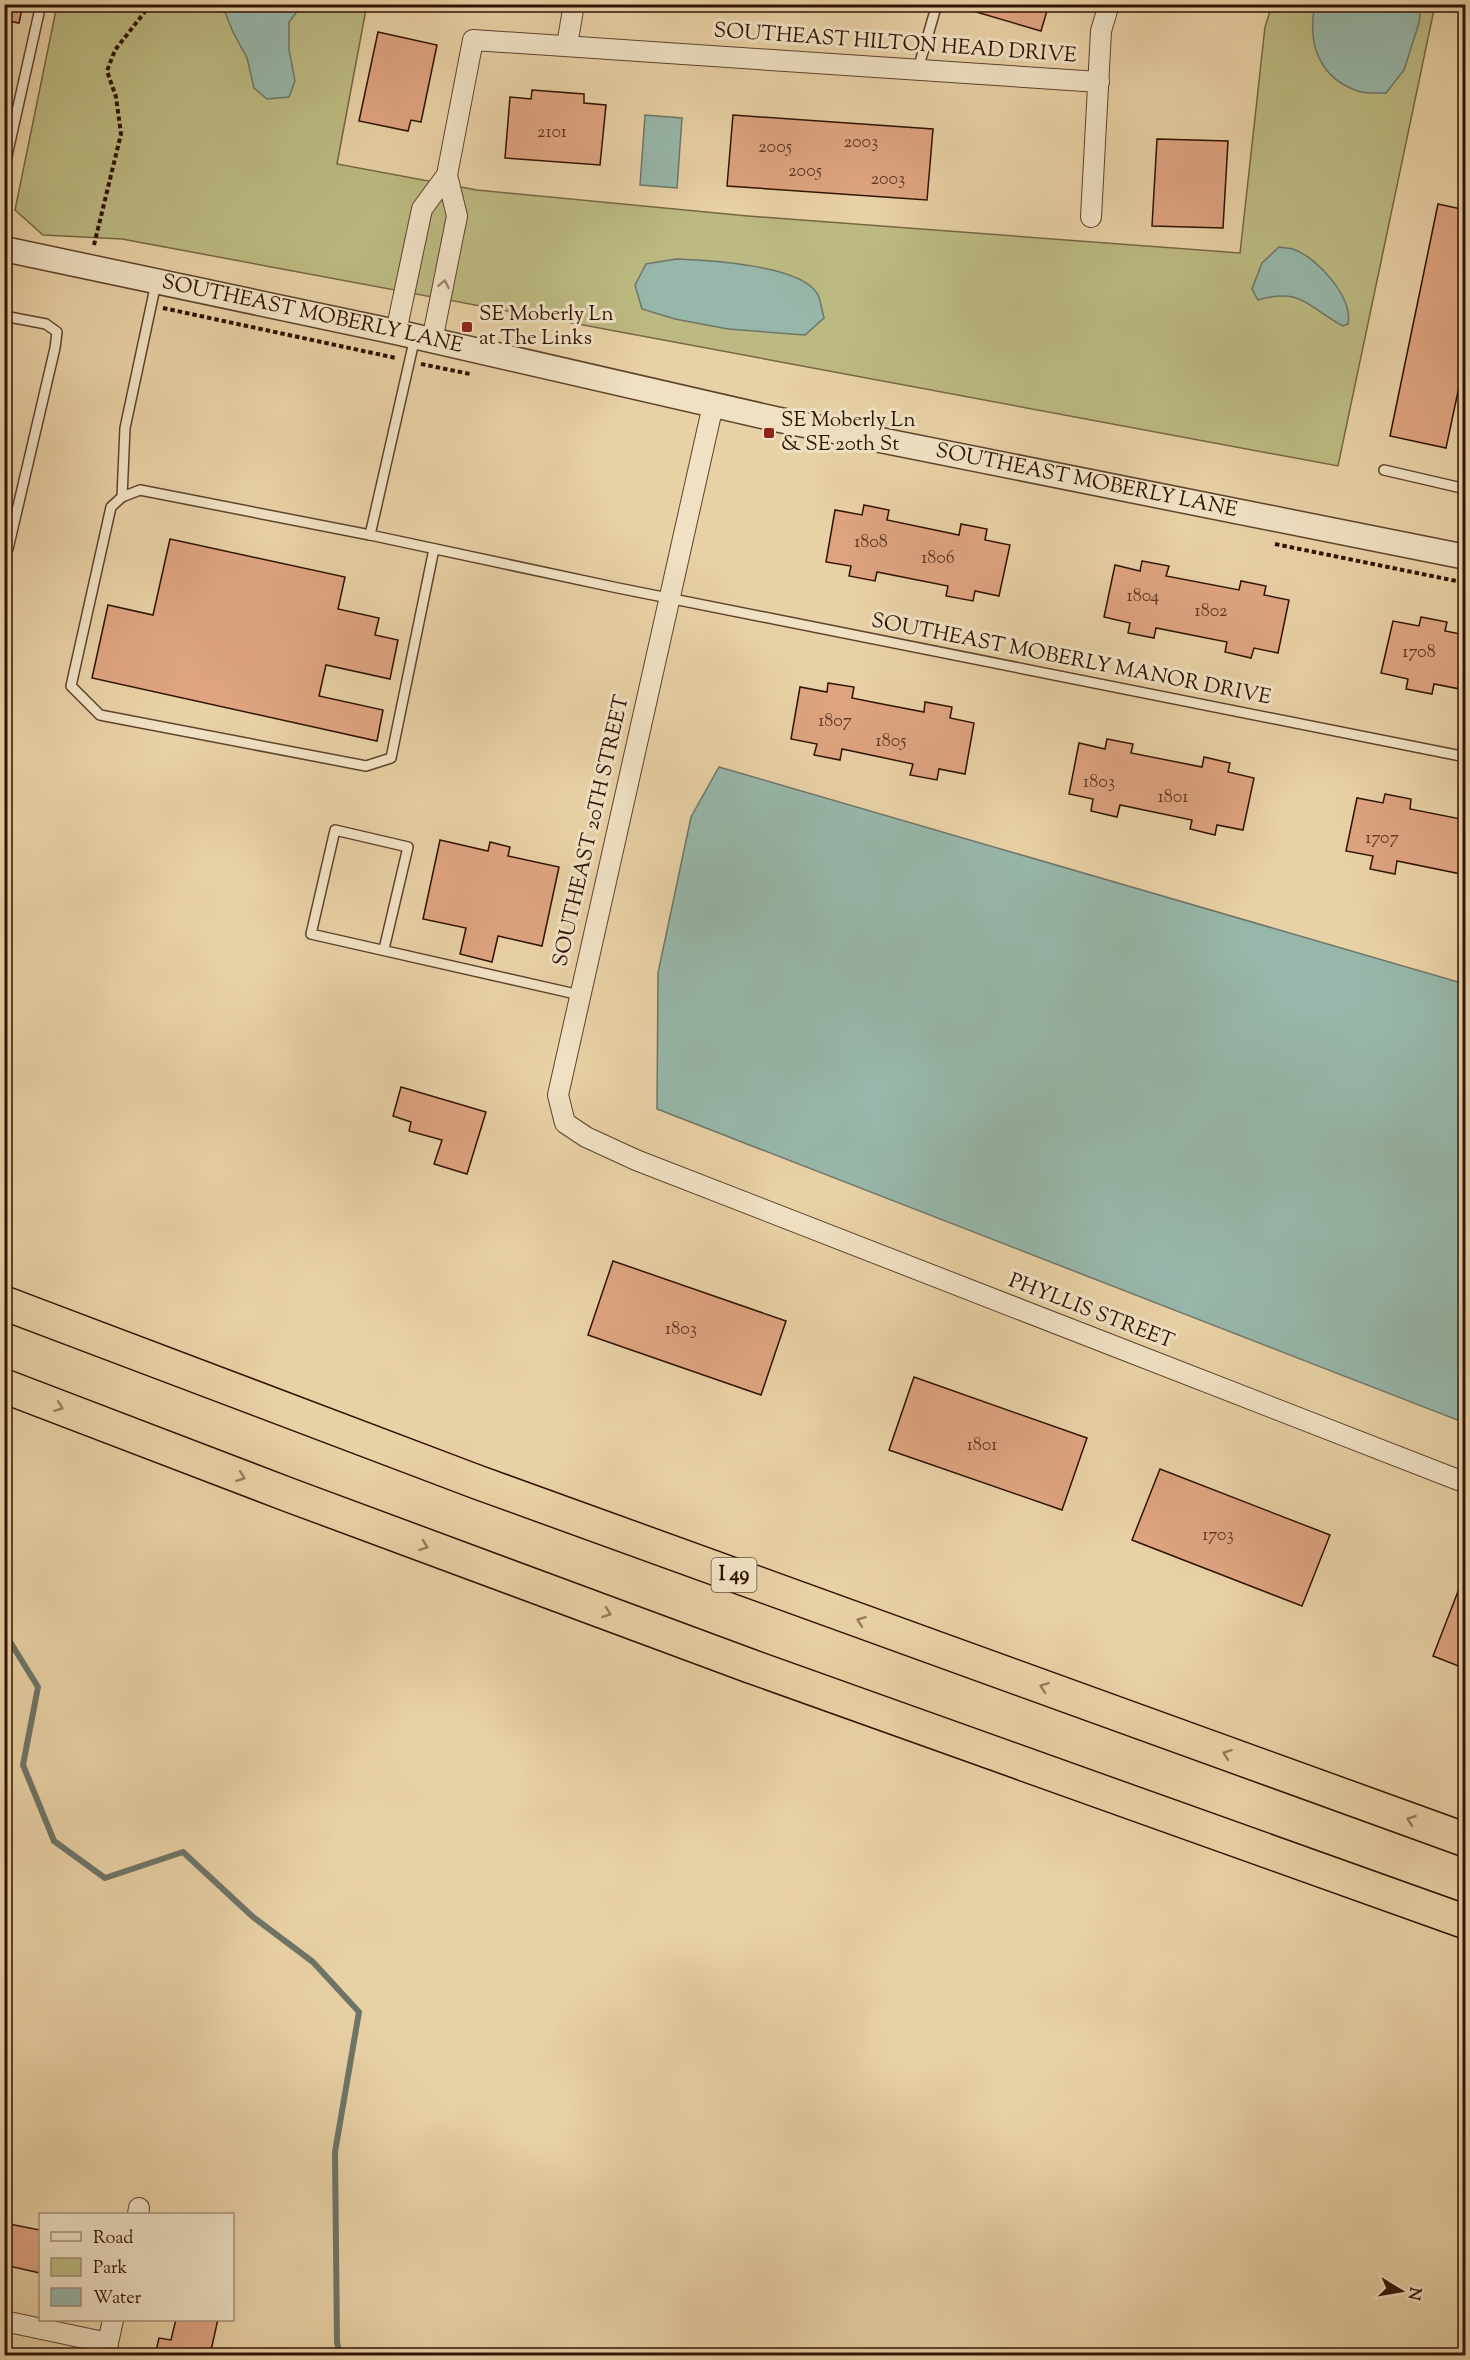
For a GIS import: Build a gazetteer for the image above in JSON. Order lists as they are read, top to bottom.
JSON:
{
  "streets": {
    "highway": ["I 49"],
    "street": [
      "SOUTHEAST HILTON HEAD DRIVE",
      "SOUTHEAST MOBERLY LANE",
      "SOUTHEAST 20TH STREET",
      "PHYLLIS STREET"
    ],
    "lane": ["SOUTHEAST MOBERLY MANOR DRIVE"]
  },
  "crossings": [
    ["SOUTHEAST MOBERLY LANE", "SOUTHEAST 20TH STREET"],
    ["SOUTHEAST MOBERLY MANOR DRIVE", "SOUTHEAST 20TH STREET"],
    ["SOUTHEAST 20TH STREET", "PHYLLIS STREET"]
  ],
  "places": {
    "transit": ["SE Moberly Ln at The Links", "SE Moberly Ln & SE 20th St"]
  },
  "house_numbers": [
    "2101",
    "2003",
    "2005",
    "2005",
    "2003",
    "1808",
    "1806",
    "1804",
    "1802",
    "1708",
    "1807",
    "1805",
    "1803",
    "1801",
    "1707",
    "1803",
    "1801",
    "1703"
  ],
  "legend": ["Road", "Park", "Water"],
  "north": "right"
}
